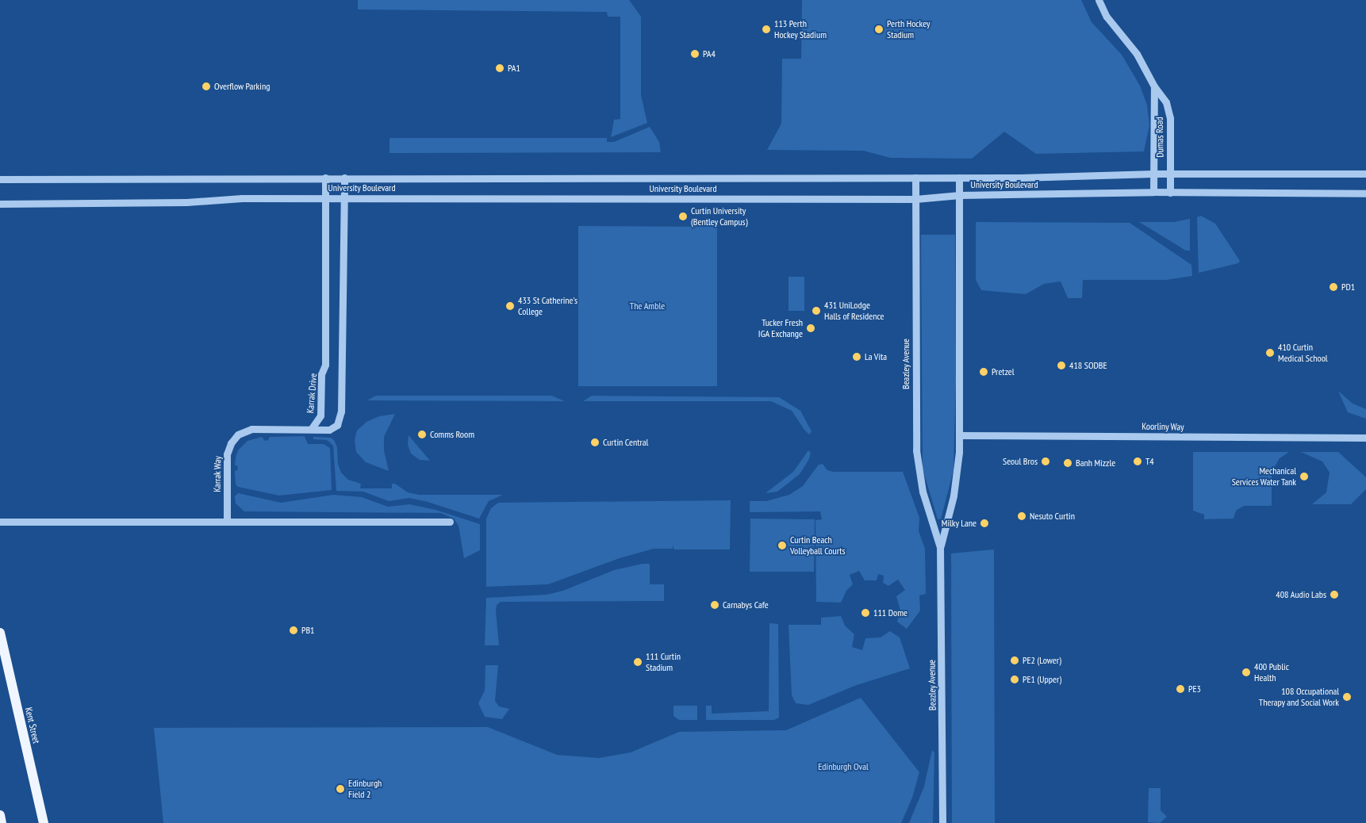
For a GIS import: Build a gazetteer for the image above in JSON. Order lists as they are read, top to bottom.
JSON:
{
  "streets": {
    "main road": ["Kent Street"],
    "street": [
      "Dumas Road",
      "University Boulevard",
      "Beazley Avenue",
      "Karrak Drive",
      "Koorliny Way",
      "Karrak Way"
    ]
  },
  "crossings": [
    ["Dumas Road", "University Boulevard"],
    ["University Boulevard", "Beazley Avenue"],
    ["University Boulevard", "Karrak Drive"],
    ["Beazley Avenue", "Koorliny Way"],
    ["Karrak Drive", "Karrak Way"]
  ],
  "parks": ["The Amble", "Edinburgh Oval"],
  "places": [
    "113 Perth Hockey Stadium",
    "Perth Hockey Stadium",
    "PA4",
    "PA1",
    "Overflow Parking",
    "Curtin University (Bentley Campus)",
    "PD1",
    "433 St Catherine's College",
    "431 UniLodge Halls of Residence",
    "Tucker Fresh IGA Exchange",
    "410 Curtin Medical School",
    "La Vita",
    "418 SODBE",
    "Pretzel",
    "Comms Room",
    "Curtin Central",
    "Seoul Bros",
    "T4",
    "Banh Mizzle",
    "Mechanical Services Water Tank",
    "Nesuto Curtin",
    "Milky Lane",
    "Curtin Beach Volleyball Courts",
    "408 Audio Labs",
    "Carnabys Cafe",
    "111 Dome",
    "PB1",
    "PE2 (Lower)",
    "111 Curtin Stadium",
    "400 Public Health",
    "PE1 (Upper)",
    "PE3",
    "108 Occupational Therapy and Social Work",
    "Edinburgh Field 2"
  ]
}
